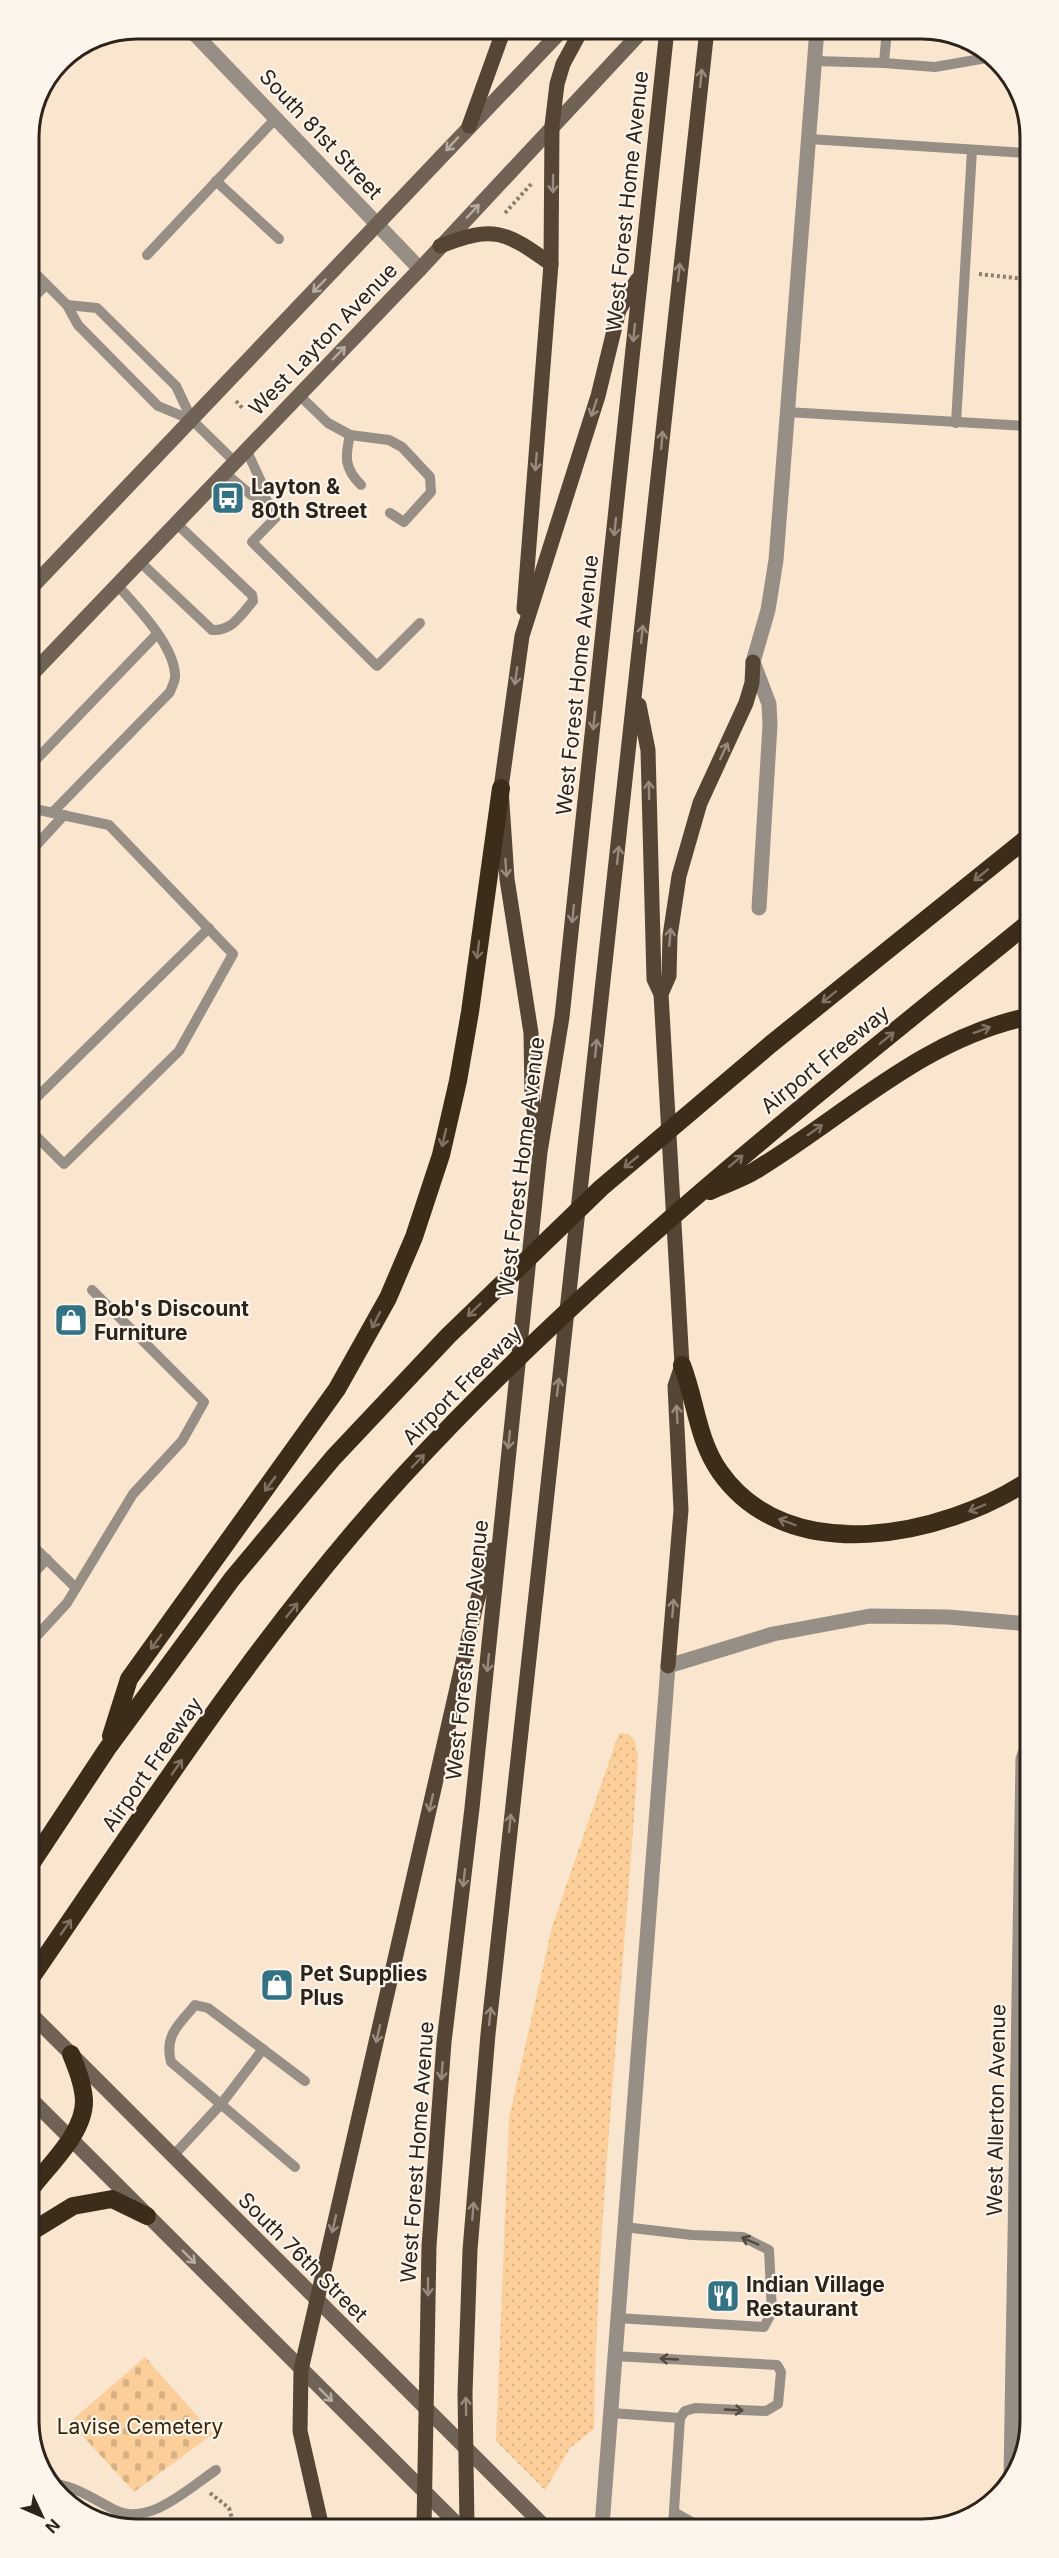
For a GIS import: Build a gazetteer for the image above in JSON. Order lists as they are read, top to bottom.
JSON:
{
  "streets": {
    "highway": ["Airport Freeway"],
    "main road": ["West Forest Home Avenue", "West Layton Avenue", "South 76th Street"],
    "street": ["South 81st Street", "West Allerton Avenue"]
  },
  "crossings": [
    ["South 81st Street", "West Layton Avenue"]
  ],
  "parks": ["Lavise Cemetery"],
  "places": {
    "bus stop": ["Layton & 80th Street"],
    "shop": ["Bob's Discount Furniture", "Pet Supplies Plus"],
    "restaurant": ["Indian Village Restaurant"]
  },
  "north": "bottom right"
}
